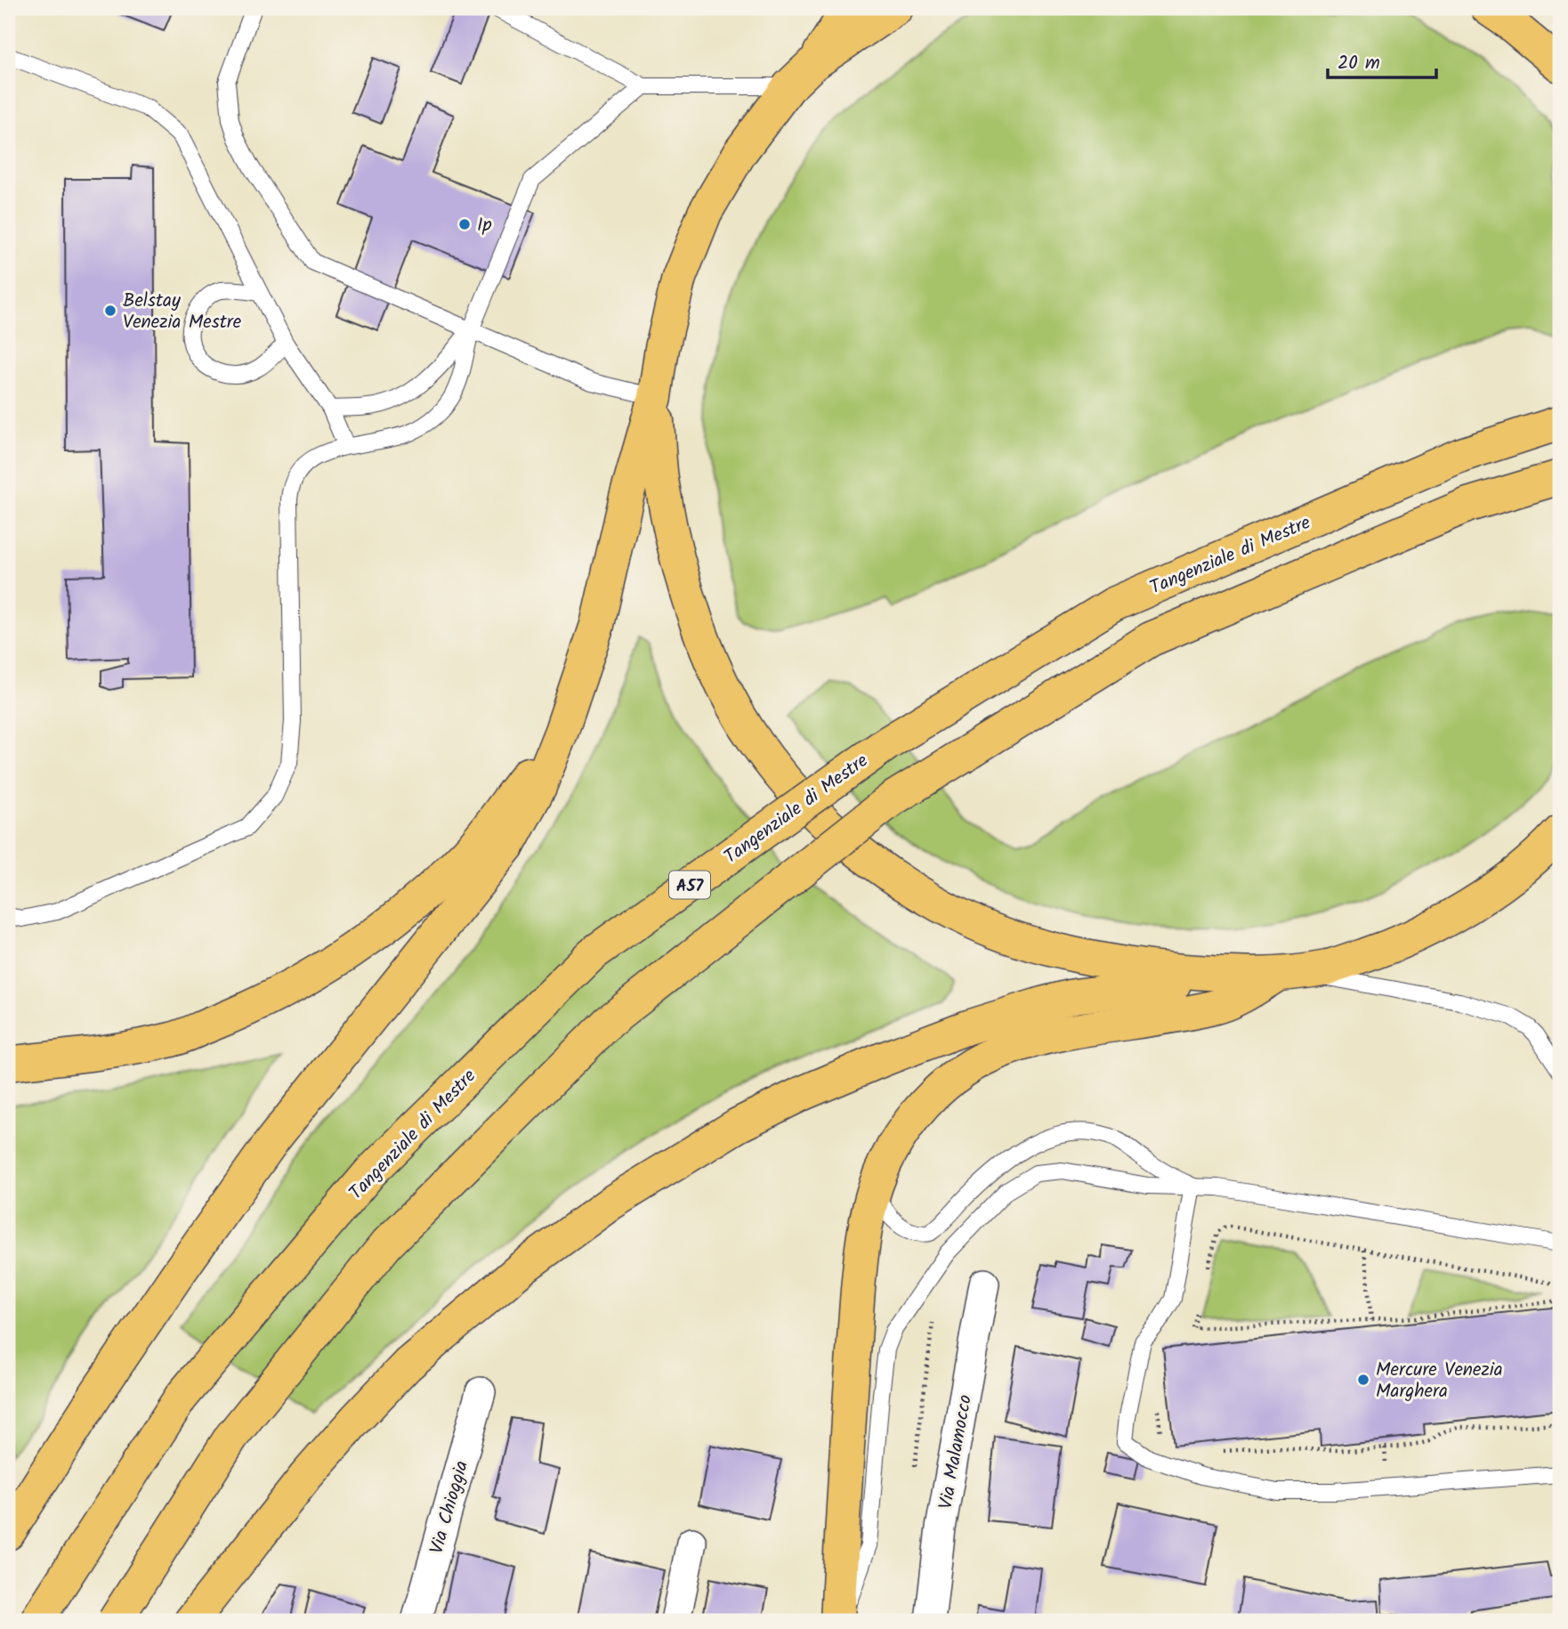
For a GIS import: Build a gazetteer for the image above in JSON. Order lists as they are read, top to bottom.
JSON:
{
  "streets": {
    "highway": ["Tangenziale di Mestre", "A57"],
    "street": ["Via Malamocco", "Via Chioggia"]
  },
  "places": ["Ip", "Belstay Venezia Mestre", "Mercure Venezia Marghera"],
  "scale_bar": "20 m"
}
